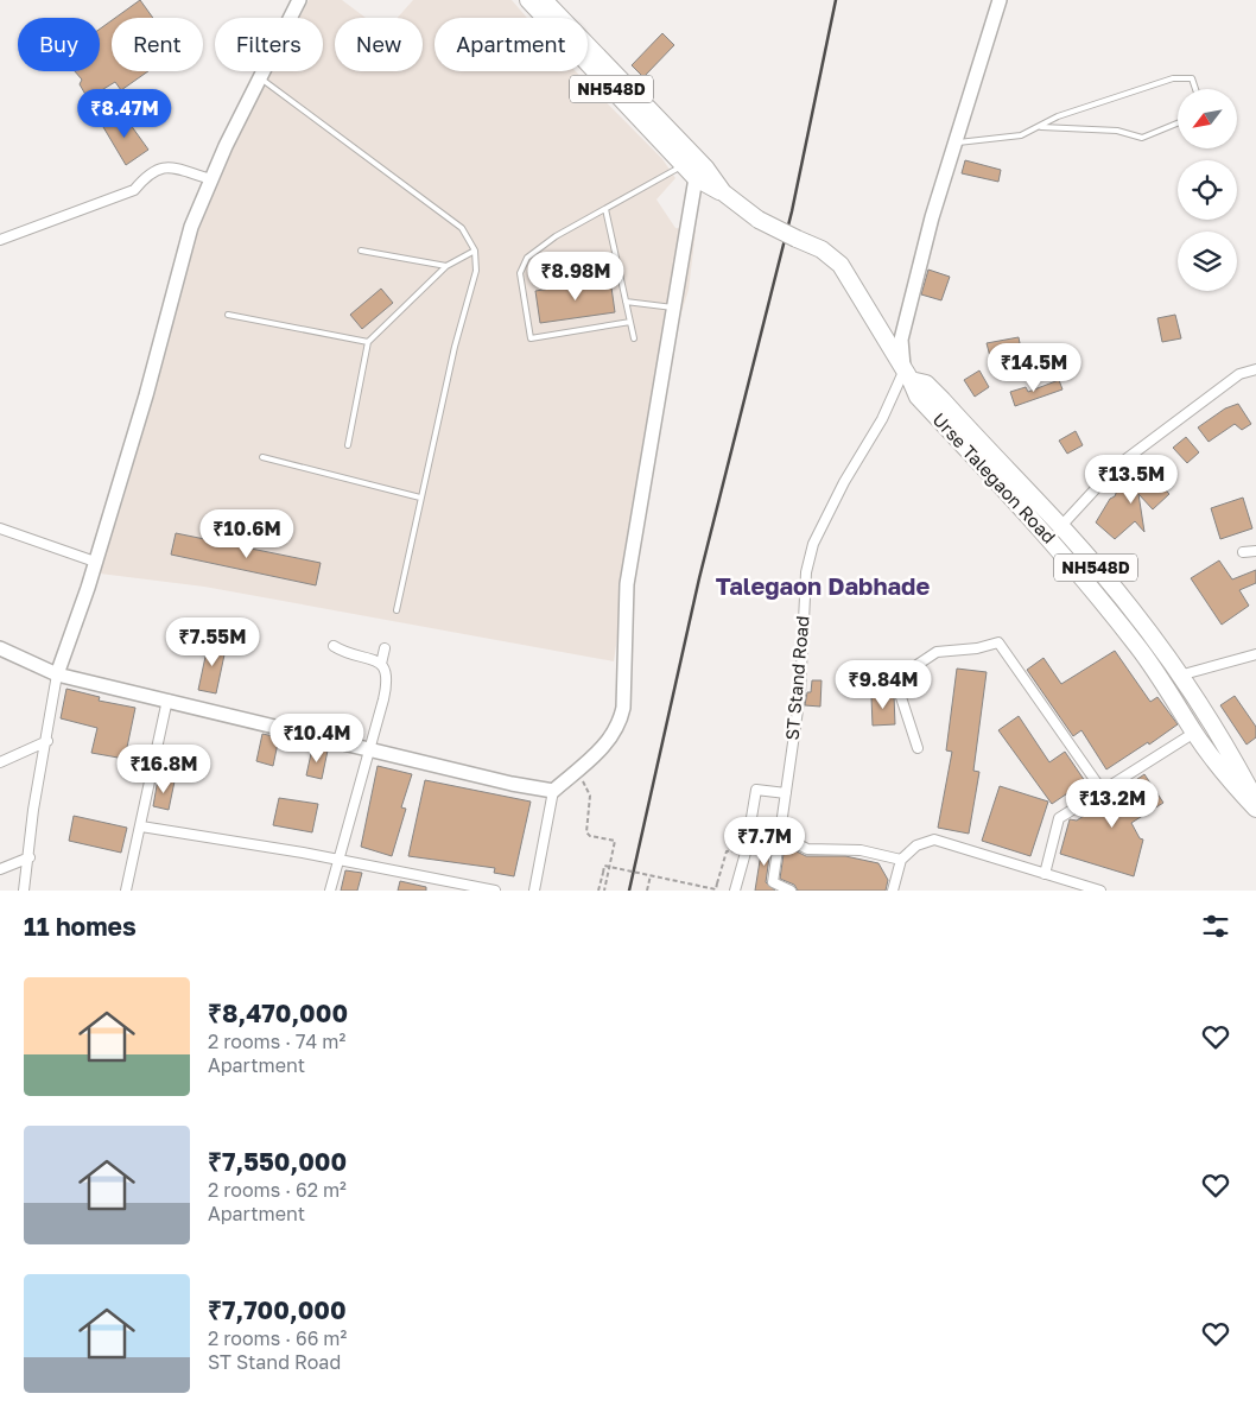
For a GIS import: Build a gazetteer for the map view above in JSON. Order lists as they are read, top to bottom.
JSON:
{
  "streets": {
    "highway": ["NH548D", "Urse Talegaon Road"],
    "street": ["ST Stand Road"]
  },
  "crossings": [
    ["NH548D", "Urse Talegaon Road"],
    ["Urse Talegaon Road", "ST Stand Road"]
  ],
  "districts": ["Talegaon Dabhade"],
  "north": "bottom left",
  "page": {
    "chip": [
      "Buy",
      "Rent",
      "Filters",
      "New",
      "Apartment"
    ],
    "price": [
      "₹8.47M",
      "₹8.98M",
      "₹14.5M",
      "₹13.5M",
      "₹10.6M",
      "₹7.55M",
      "₹9.84M",
      "₹10.4M",
      "₹16.8M",
      "₹13.2M",
      "₹7.7M"
    ],
    "heading": "11 homes",
    "list": [
      {
        "name": "₹8,470,000",
        "note": "2 rooms · 74 m² · Apartment"
      },
      {
        "name": "₹7,550,000",
        "note": "2 rooms · 62 m² · Apartment"
      },
      {
        "name": "₹7,700,000",
        "note": "2 rooms · 66 m² · ST Stand Road"
      }
    ]
  }
}
